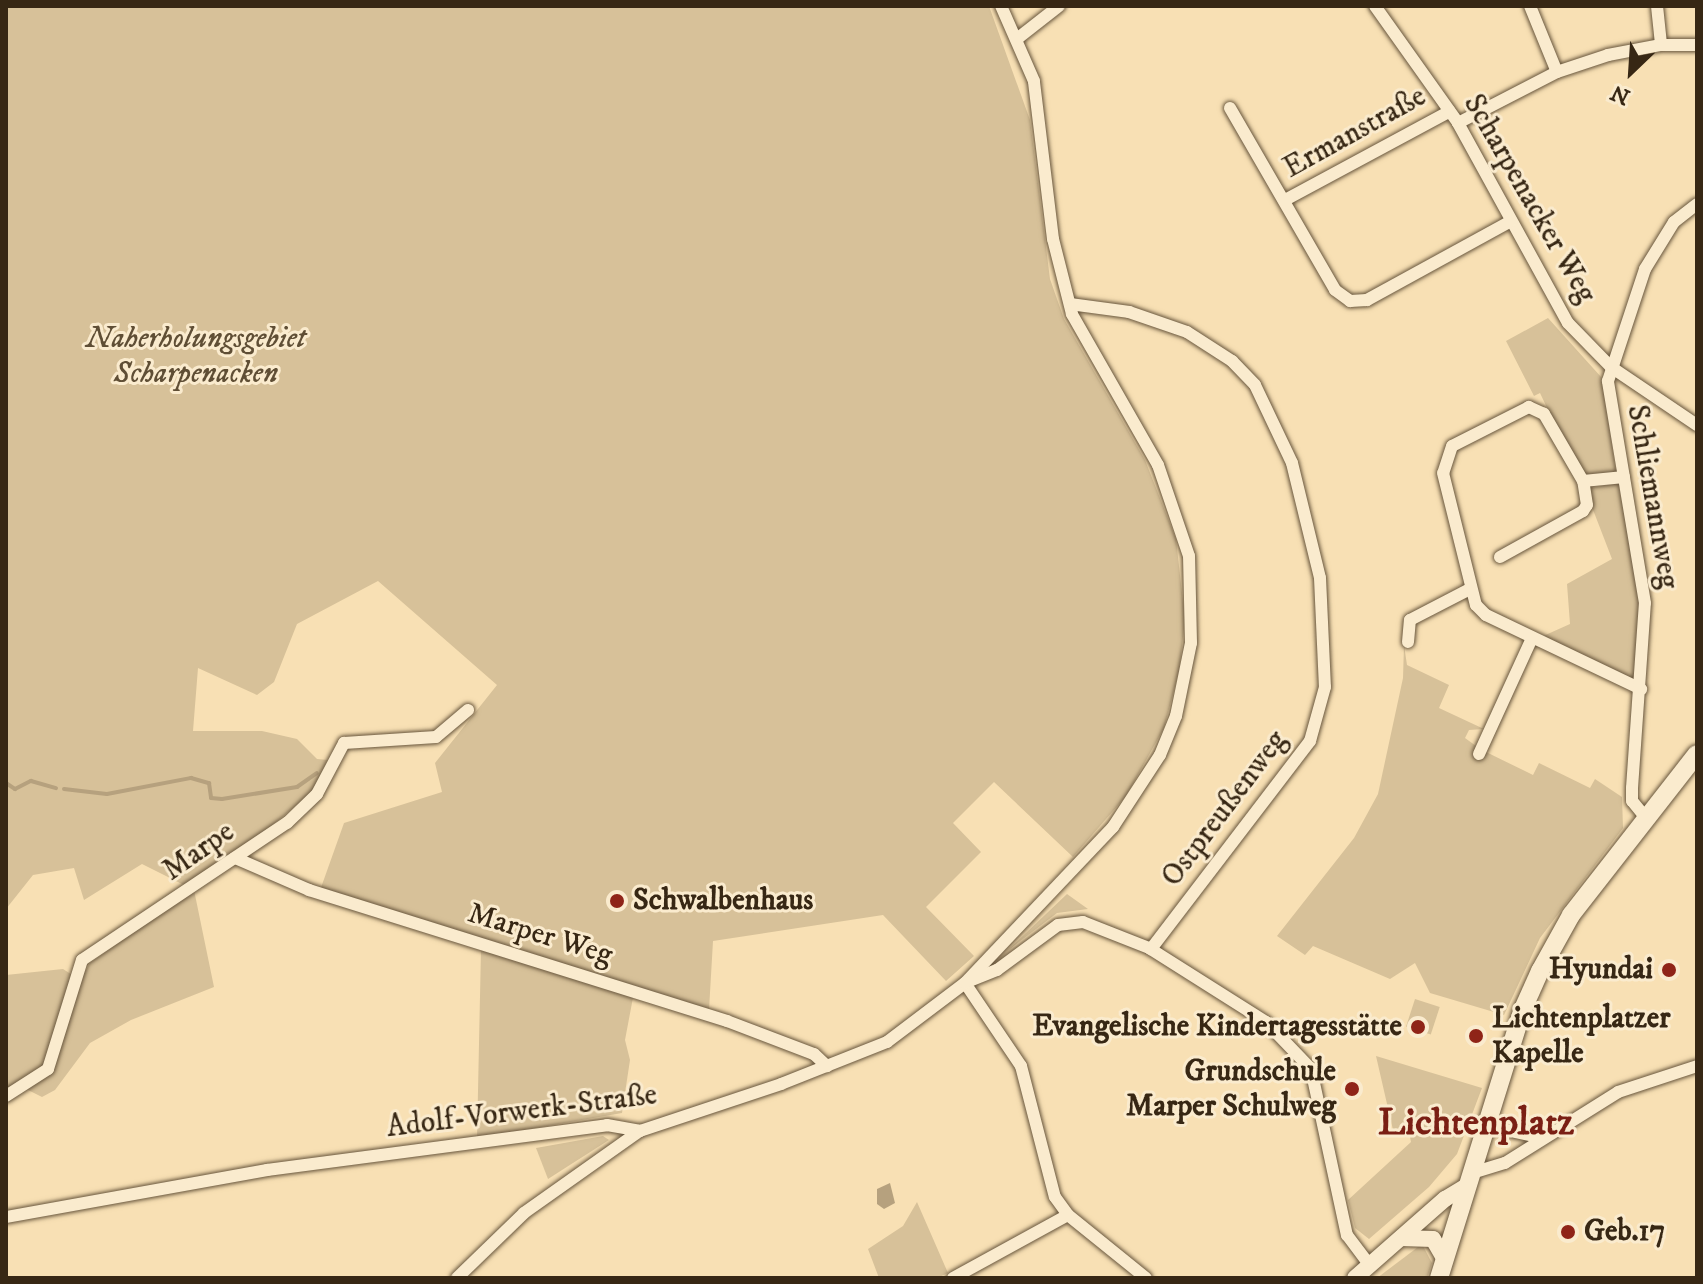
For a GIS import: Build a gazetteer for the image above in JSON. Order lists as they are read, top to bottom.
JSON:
{
  "streets": {
    "street": [
      "Ermanstraße",
      "Scharpenacker Weg",
      "Schliemannweg",
      "Ostpreußenweg",
      "Marpe",
      "Marper Weg",
      "Adolf-Vorwerk-Straße"
    ]
  },
  "crossings": [
    ["Ermanstraße", "Scharpenacker Weg"],
    ["Scharpenacker Weg", "Schliemannweg"],
    ["Ostpreußenweg", "Adolf-Vorwerk-Straße"],
    ["Marpe", "Marper Weg"],
    ["Marper Weg", "Adolf-Vorwerk-Straße"]
  ],
  "districts": ["Lichtenplatz"],
  "parks": ["Naherholungsgebiet Scharpenacken"],
  "places": [
    "Schwalbenhaus",
    "Hyundai",
    "Evangelische Kindertagesstätte",
    "Lichtenplatzer Kapelle",
    "Grundschule Marper Schulweg",
    "Geb.17"
  ],
  "north": "bottom left"
}
